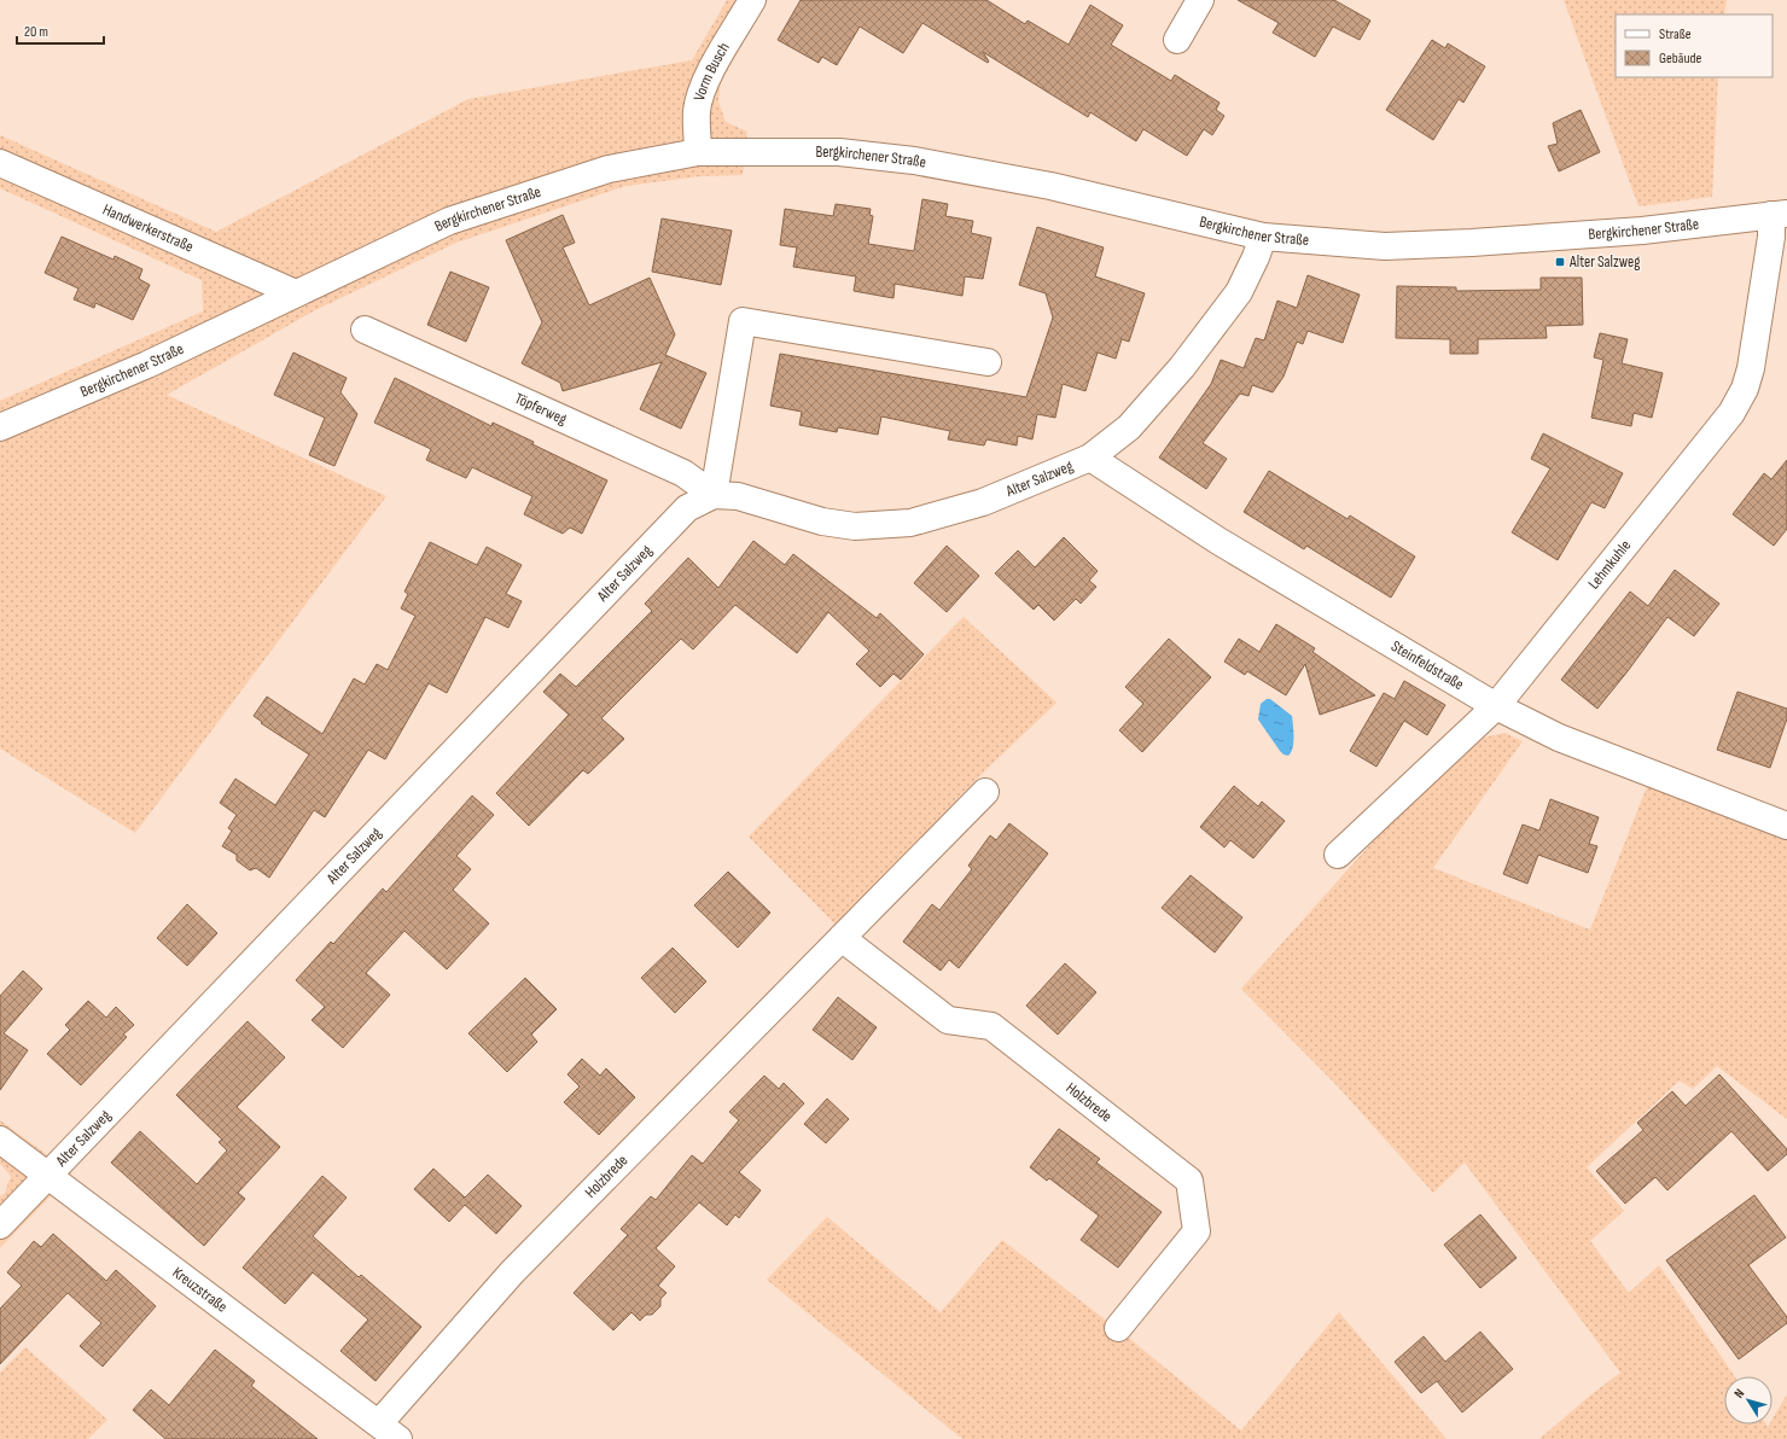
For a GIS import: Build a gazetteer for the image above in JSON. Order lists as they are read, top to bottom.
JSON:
{
  "streets": {
    "street": [
      "Vorm Busch",
      "Bergkirchener Straße",
      "Handwerkerstraße",
      "Töpferweg",
      "Alter Salzweg",
      "Lehmkuhle",
      "Steinfeldstraße",
      "Holzbrede",
      "Kreuzstraße"
    ]
  },
  "crossings": [
    ["Vorm Busch", "Bergkirchener Straße"],
    ["Bergkirchener Straße", "Handwerkerstraße"],
    ["Bergkirchener Straße", "Alter Salzweg"],
    ["Bergkirchener Straße", "Lehmkuhle"],
    ["Töpferweg", "Alter Salzweg"],
    ["Alter Salzweg", "Steinfeldstraße"],
    ["Alter Salzweg", "Kreuzstraße"],
    ["Lehmkuhle", "Steinfeldstraße"],
    ["Holzbrede", "Kreuzstraße"]
  ],
  "places": {
    "transit": ["Alter Salzweg"]
  },
  "legend": ["Straße", "Gebäude"],
  "scale_bar": "20 m",
  "north": "top left"
}
